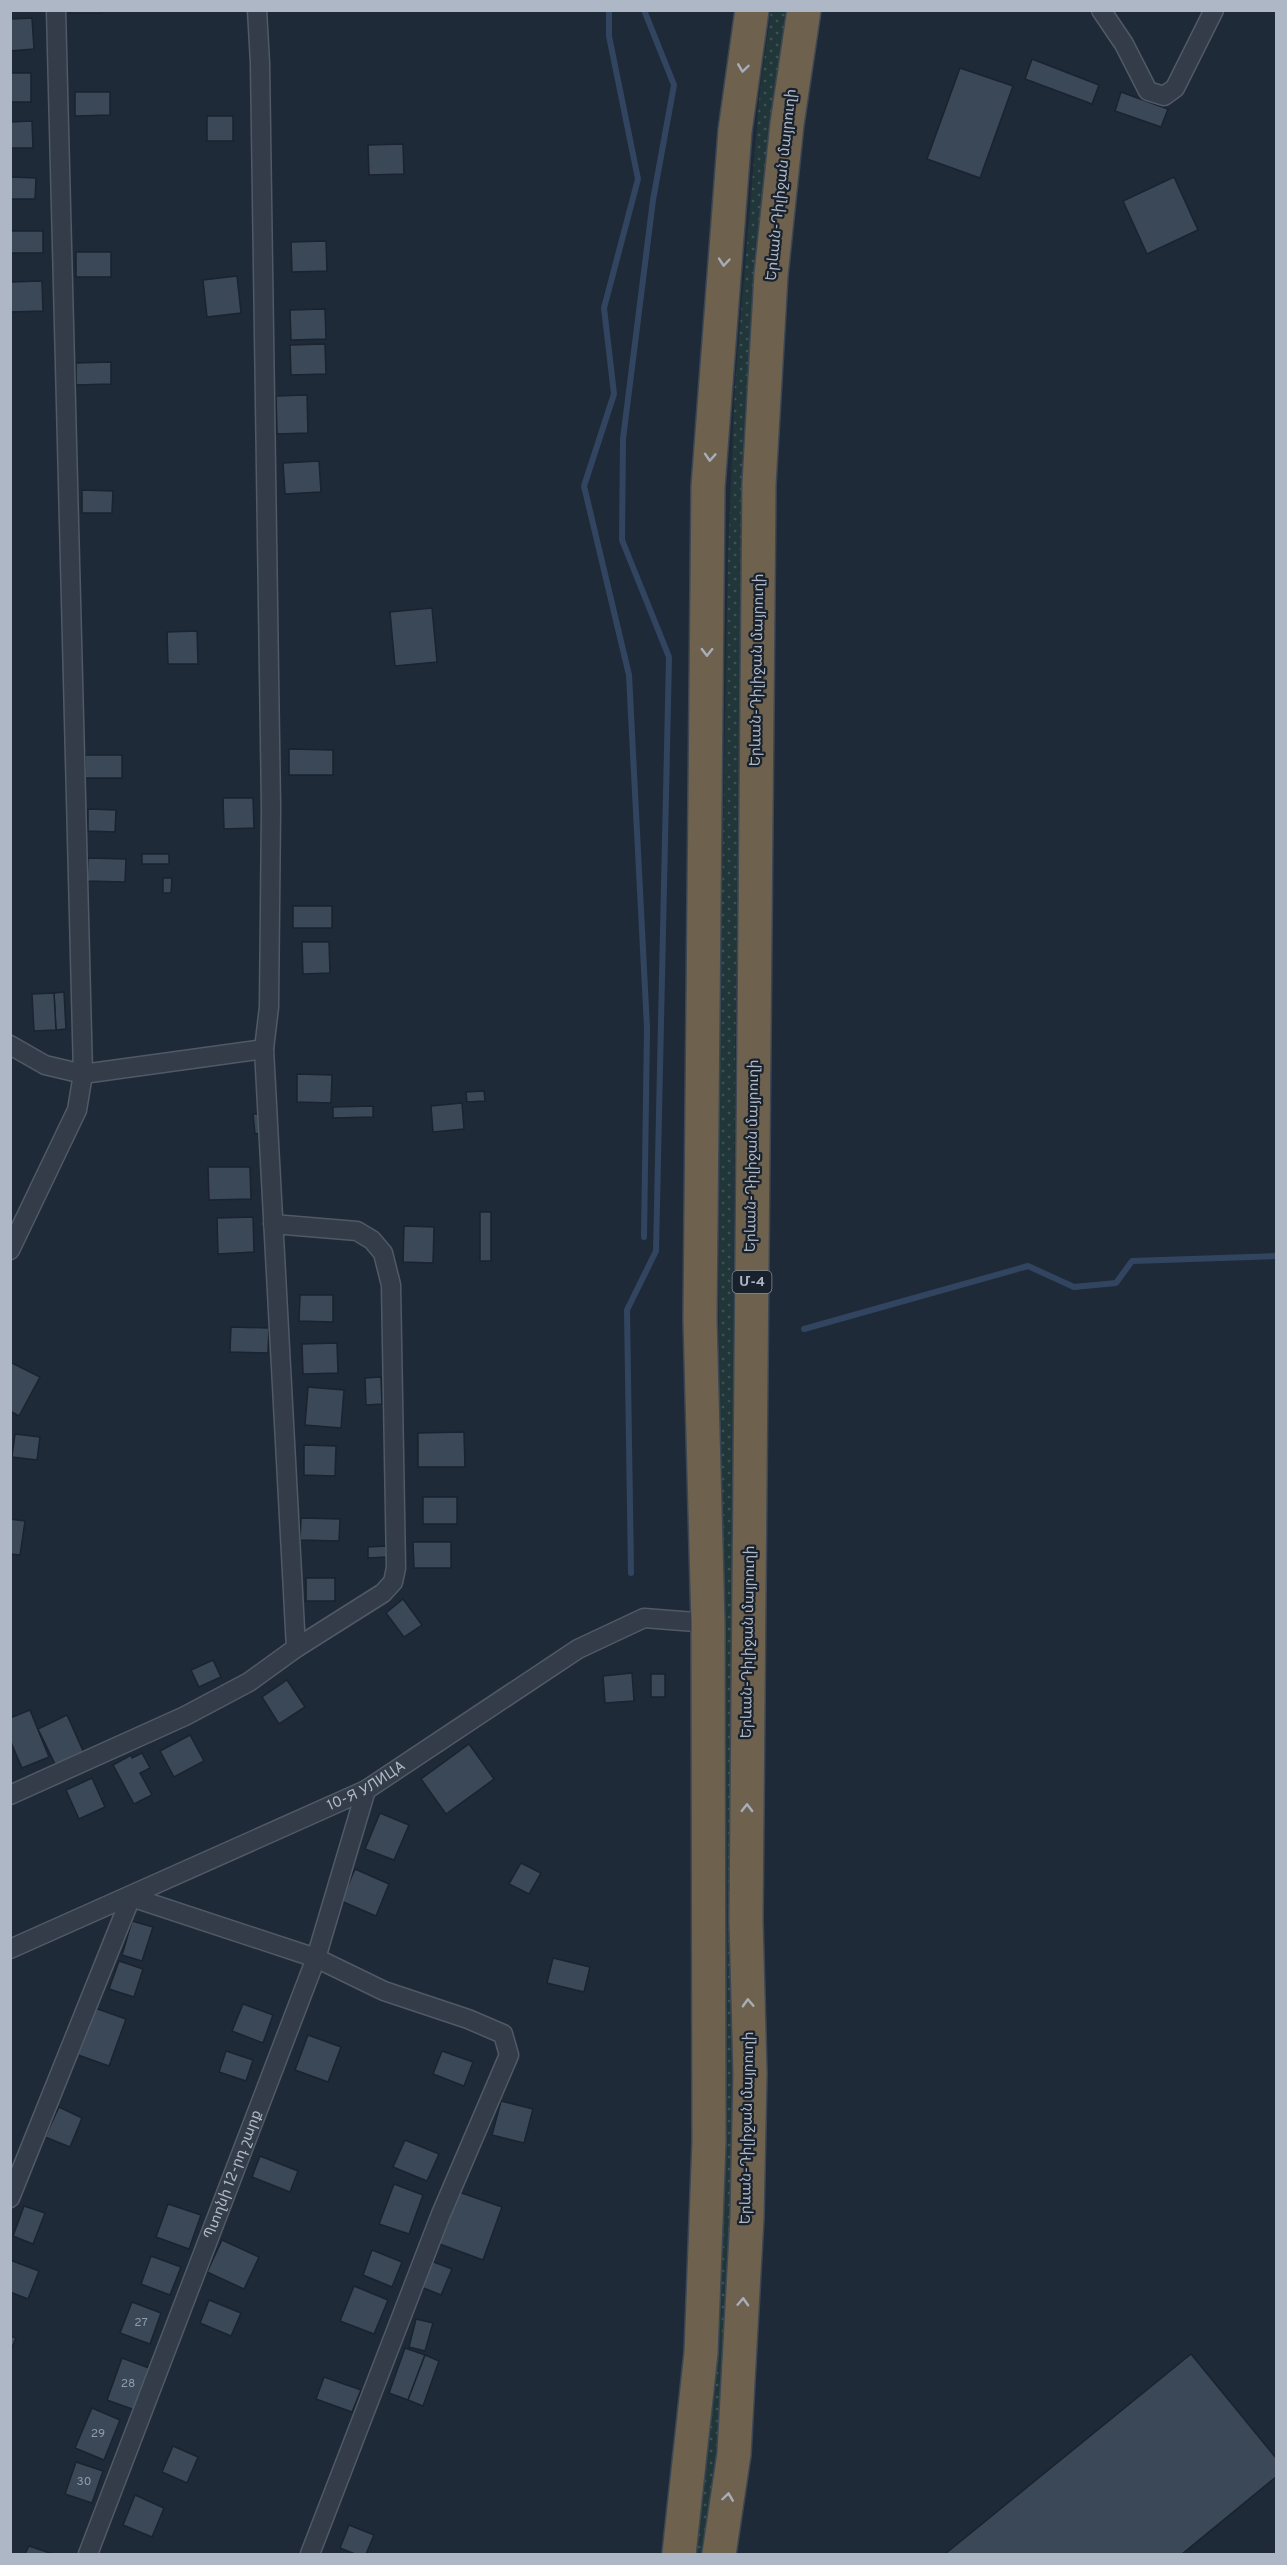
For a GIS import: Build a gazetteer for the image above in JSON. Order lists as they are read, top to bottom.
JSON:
{
  "streets": {
    "highway": ["Երևան-Դիլիջան մայրուղի", "Մ-4"],
    "street": ["10-Я УЛИЦА", "Պտղնի 12-րդ շարք"]
  },
  "crossings": [
    ["10-Я УЛИЦА", "Պտղնի 12-րդ շարք"]
  ],
  "house_numbers": [
    "27",
    "28",
    "29",
    "30"
  ]
}
